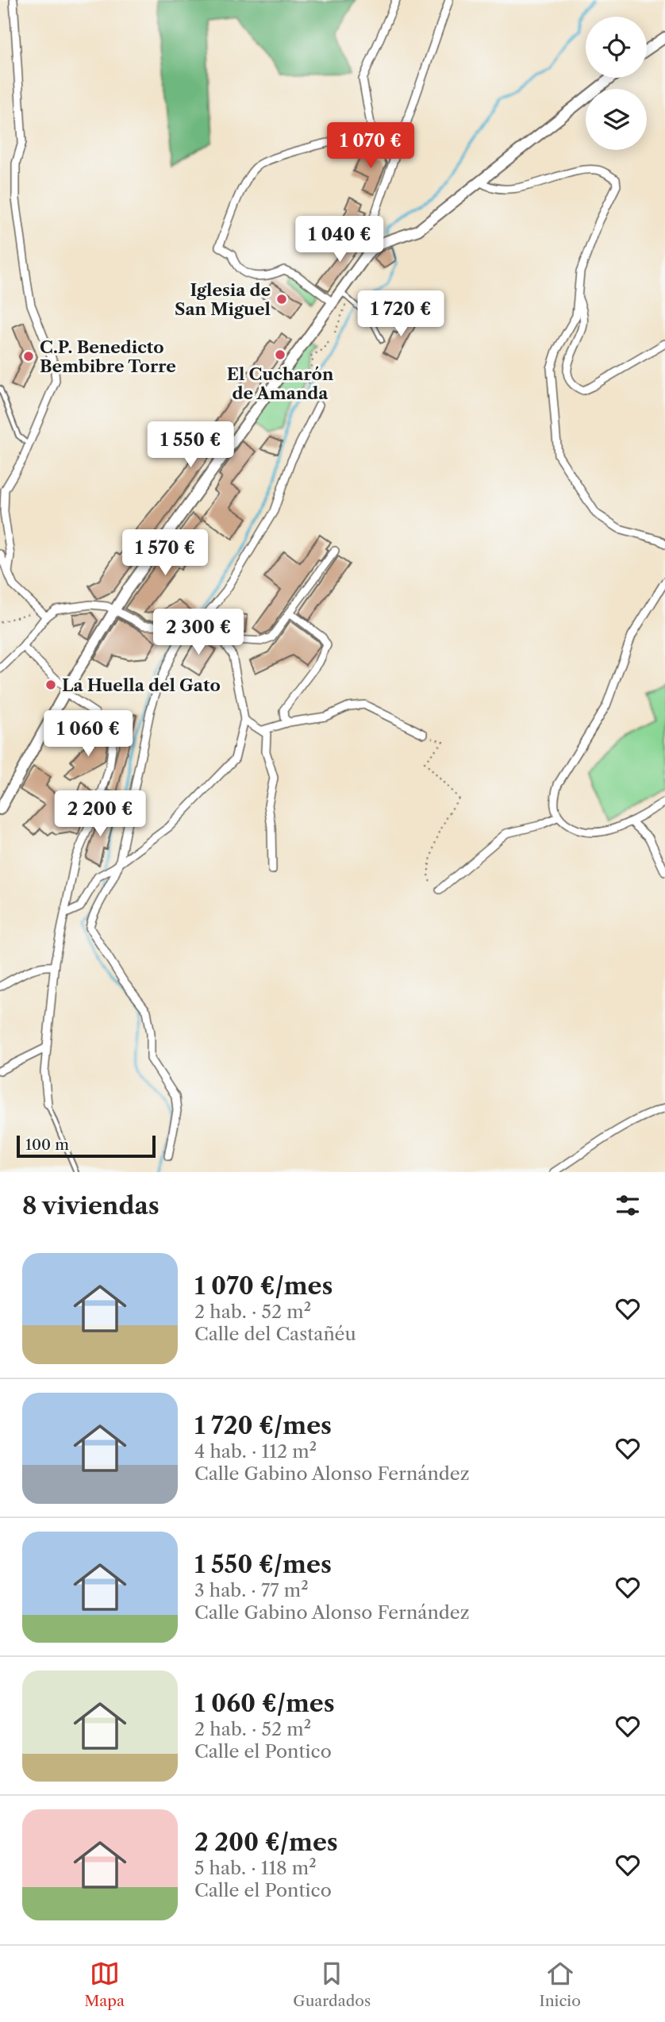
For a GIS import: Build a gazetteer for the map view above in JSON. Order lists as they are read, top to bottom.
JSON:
{
  "places": [
    "Iglesia de San Miguel",
    "El Cucharón de Amanda",
    "C.P. Benedicto Bembibre Torre",
    "La Huella del Gato"
  ],
  "scale_bar": "100 m",
  "page": {
    "price": [
      "1 070 €",
      "1 040 €",
      "1 720 €",
      "1 550 €",
      "1 570 €",
      "2 300 €",
      "1 060 €",
      "2 200 €"
    ],
    "scale": "100 m",
    "heading": "8 viviendas",
    "list": [
      {
        "name": "1 070 €/mes",
        "note": "2 hab. · 52 m² · Calle del Castañéu"
      },
      {
        "name": "1 720 €/mes",
        "note": "4 hab. · 112 m² · Calle Gabino Alonso Fernández"
      },
      {
        "name": "1 550 €/mes",
        "note": "3 hab. · 77 m² · Calle Gabino Alonso Fernández"
      },
      {
        "name": "1 060 €/mes",
        "note": "2 hab. · 52 m² · Calle el Pontico"
      },
      {
        "name": "2 200 €/mes",
        "note": "5 hab. · 118 m² · Calle el Pontico"
      }
    ],
    "tabs": ["Mapa", "Guardados", "Inicio"]
  }
}
